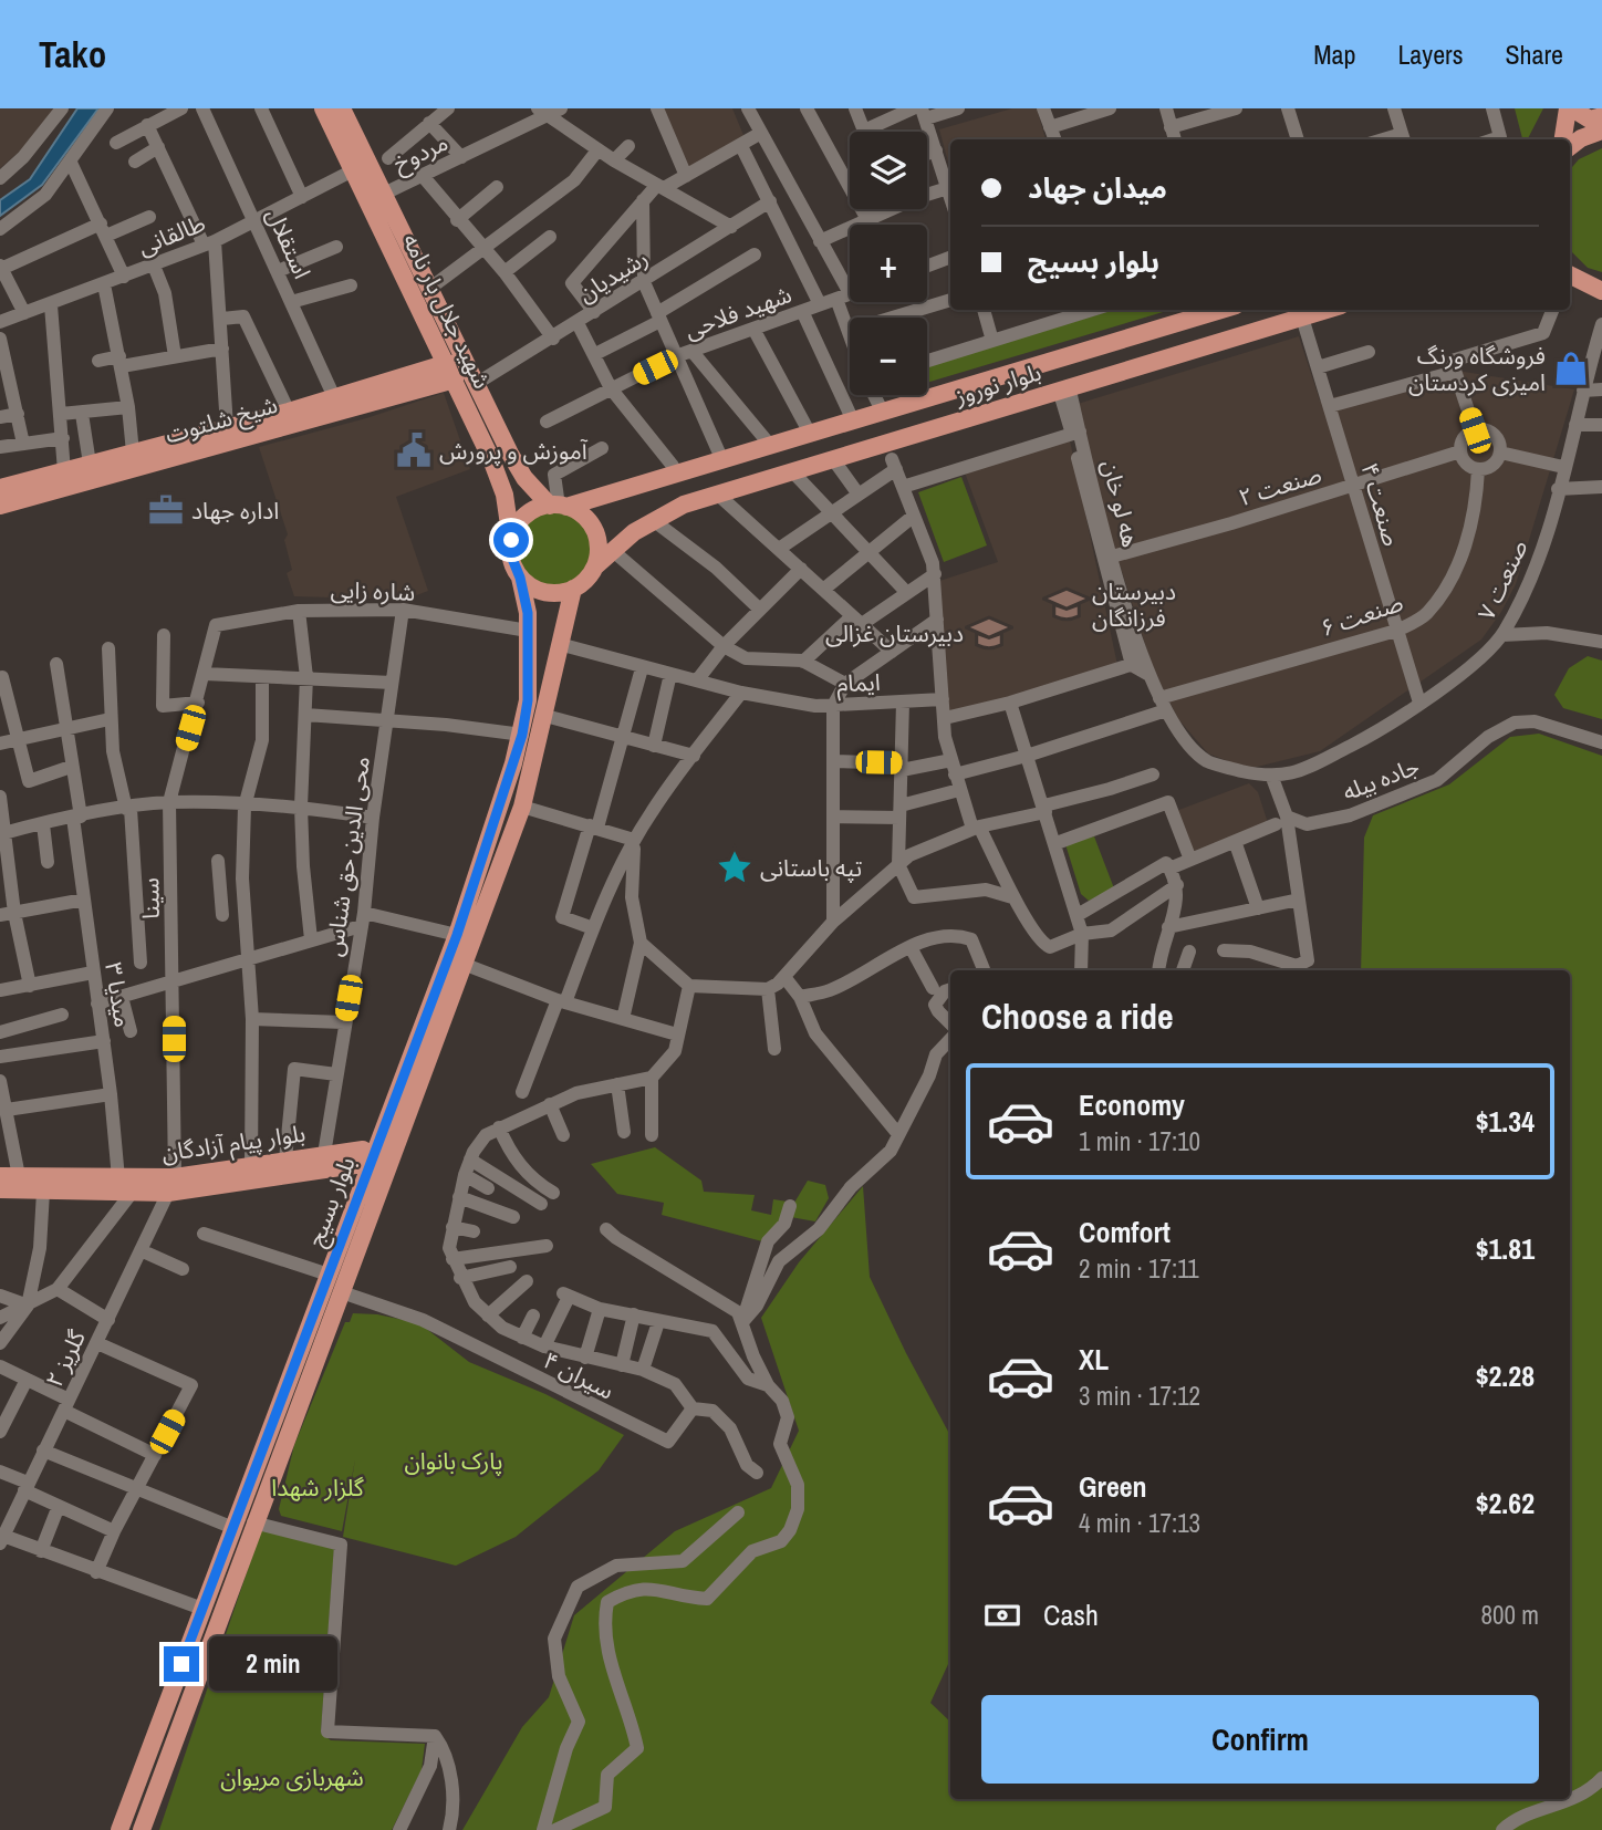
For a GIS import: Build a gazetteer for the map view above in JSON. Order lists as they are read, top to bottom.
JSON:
{
  "streets": {
    "main road": [
      "شهید جلال بار نامه",
      "بلوار نوروز",
      "شیخ شلتوت",
      "بلوار پیام آزادگان",
      "بلوار بسیج"
    ],
    "street": [
      "مردوخ",
      "طالقانی",
      "استقلال",
      "رشیدیان",
      "شهید فلاحی",
      "صنعت ۲",
      "هه لو خان",
      "صنعت ۴",
      "صنعت ۷",
      "شاره زایی",
      "صنعت ۶",
      "ایمام",
      "جاده بیله",
      "محی الدین حق شناس",
      "سینا",
      "میدیا ۳",
      "گلریز ۲",
      "سیران ۴"
    ]
  },
  "crossings": [
    ["مردوخ", "شهید جلال بار نامه"],
    ["طالقانی", "استقلال"],
    ["طالقانی", "شهید جلال بار نامه"],
    ["استقلال", "شیخ شلتوت"],
    ["رشیدیان", "شهید جلال بار نامه"],
    ["شهید جلال بار نامه", "بلوار نوروز"],
    ["شهید جلال بار نامه", "شیخ شلتوت"],
    ["شهید جلال بار نامه", "بلوار بسیج"],
    ["بلوار نوروز", "صنعت ۴"],
    ["بلوار نوروز", "بلوار بسیج"],
    ["صنعت ۲", "هه لو خان"],
    ["صنعت ۲", "صنعت ۴"],
    ["صنعت ۲", "صنعت ۶"],
    ["صنعت ۴", "صنعت ۷"],
    ["صنعت ۴", "صنعت ۶"],
    ["شاره زایی", "محی الدین حق شناس"],
    ["شاره زایی", "سینا"],
    ["شاره زایی", "بلوار بسیج"],
    ["ایمام", "بلوار بسیج"],
    ["محی الدین حق شناس", "بلوار پیام آزادگان"],
    ["سینا", "بلوار پیام آزادگان"],
    ["سینا", "گلریز ۲"],
    ["میدیا ۳", "بلوار پیام آزادگان"],
    ["بلوار پیام آزادگان", "بلوار بسیج"],
    ["بلوار پیام آزادگان", "گلریز ۲"],
    ["بلوار بسیج", "سیران ۴"]
  ],
  "parks": ["پارک بانوان", "گلزار شهدا", "شهربازی مریوان"],
  "places": {
    "shop": ["فروشگاه ورنگ امیزی کردستان"],
    "public building": ["آموزش و پرورش"],
    "office": ["اداره جهاد"],
    "school or university": ["دبیرستان فرزانگان", "دبیرستان غزالی"],
    "place": ["تپه باستانی"]
  },
  "page": {
    "header": "Tako",
    "nav": ["Map", "Layers", "Share"],
    "map_buttons": ["+", "−"],
    "banner": ["میدان جهاد", "بلوار بسیج"],
    "heading": "Choose a ride",
    "list": [
      {
        "name": "Economy",
        "note": "1 min · 17:10",
        "value": "$1.34"
      },
      {
        "name": "Comfort",
        "note": "2 min · 17:11",
        "value": "$1.81"
      },
      {
        "name": "XL",
        "note": "3 min · 17:12",
        "value": "$2.28"
      },
      {
        "name": "Green",
        "note": "4 min · 17:13",
        "value": "$2.62"
      }
    ],
    "pay": ["Cash", "800 m"],
    "bubble": "2 min",
    "buttons": "Confirm"
  }
}
